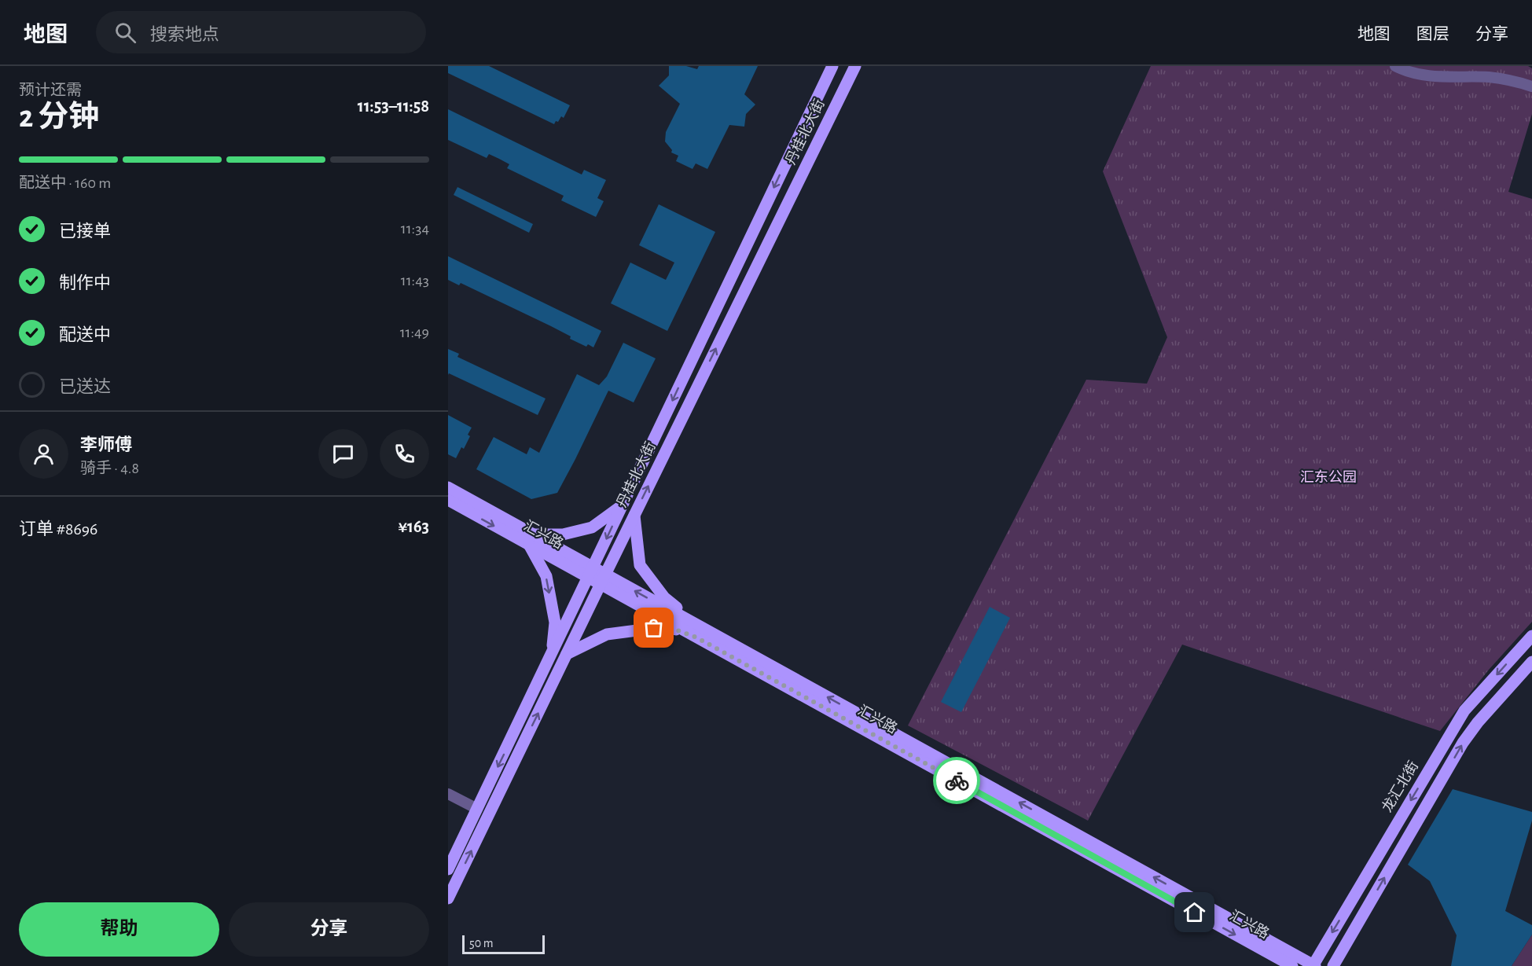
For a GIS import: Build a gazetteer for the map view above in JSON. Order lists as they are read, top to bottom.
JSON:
{
  "streets": {
    "main road": ["丹桂北大街", "汇兴路", "龙汇北街"]
  },
  "crossings": [
    ["丹桂北大街", "汇兴路"]
  ],
  "parks": ["汇东公园"],
  "scale_bar": "50 m",
  "page": {
    "header": "地图",
    "search": "搜索地点",
    "nav": ["地图", "图层", "分享"],
    "heading": ["2 分钟", "预计还需", "11:53–11:58"],
    "panel": [
      "李师傅",
      "骑手 · 4.8",
      "订单 #8696",
      "¥163"
    ],
    "bar": "配送中 · 160 m",
    "list": [
      ["已接单", "11:34"],
      ["制作中", "11:43"],
      ["配送中", "11:49"],
      "已送达"
    ],
    "buttons": ["帮助", "分享"],
    "scale": "50 m"
  }
}
